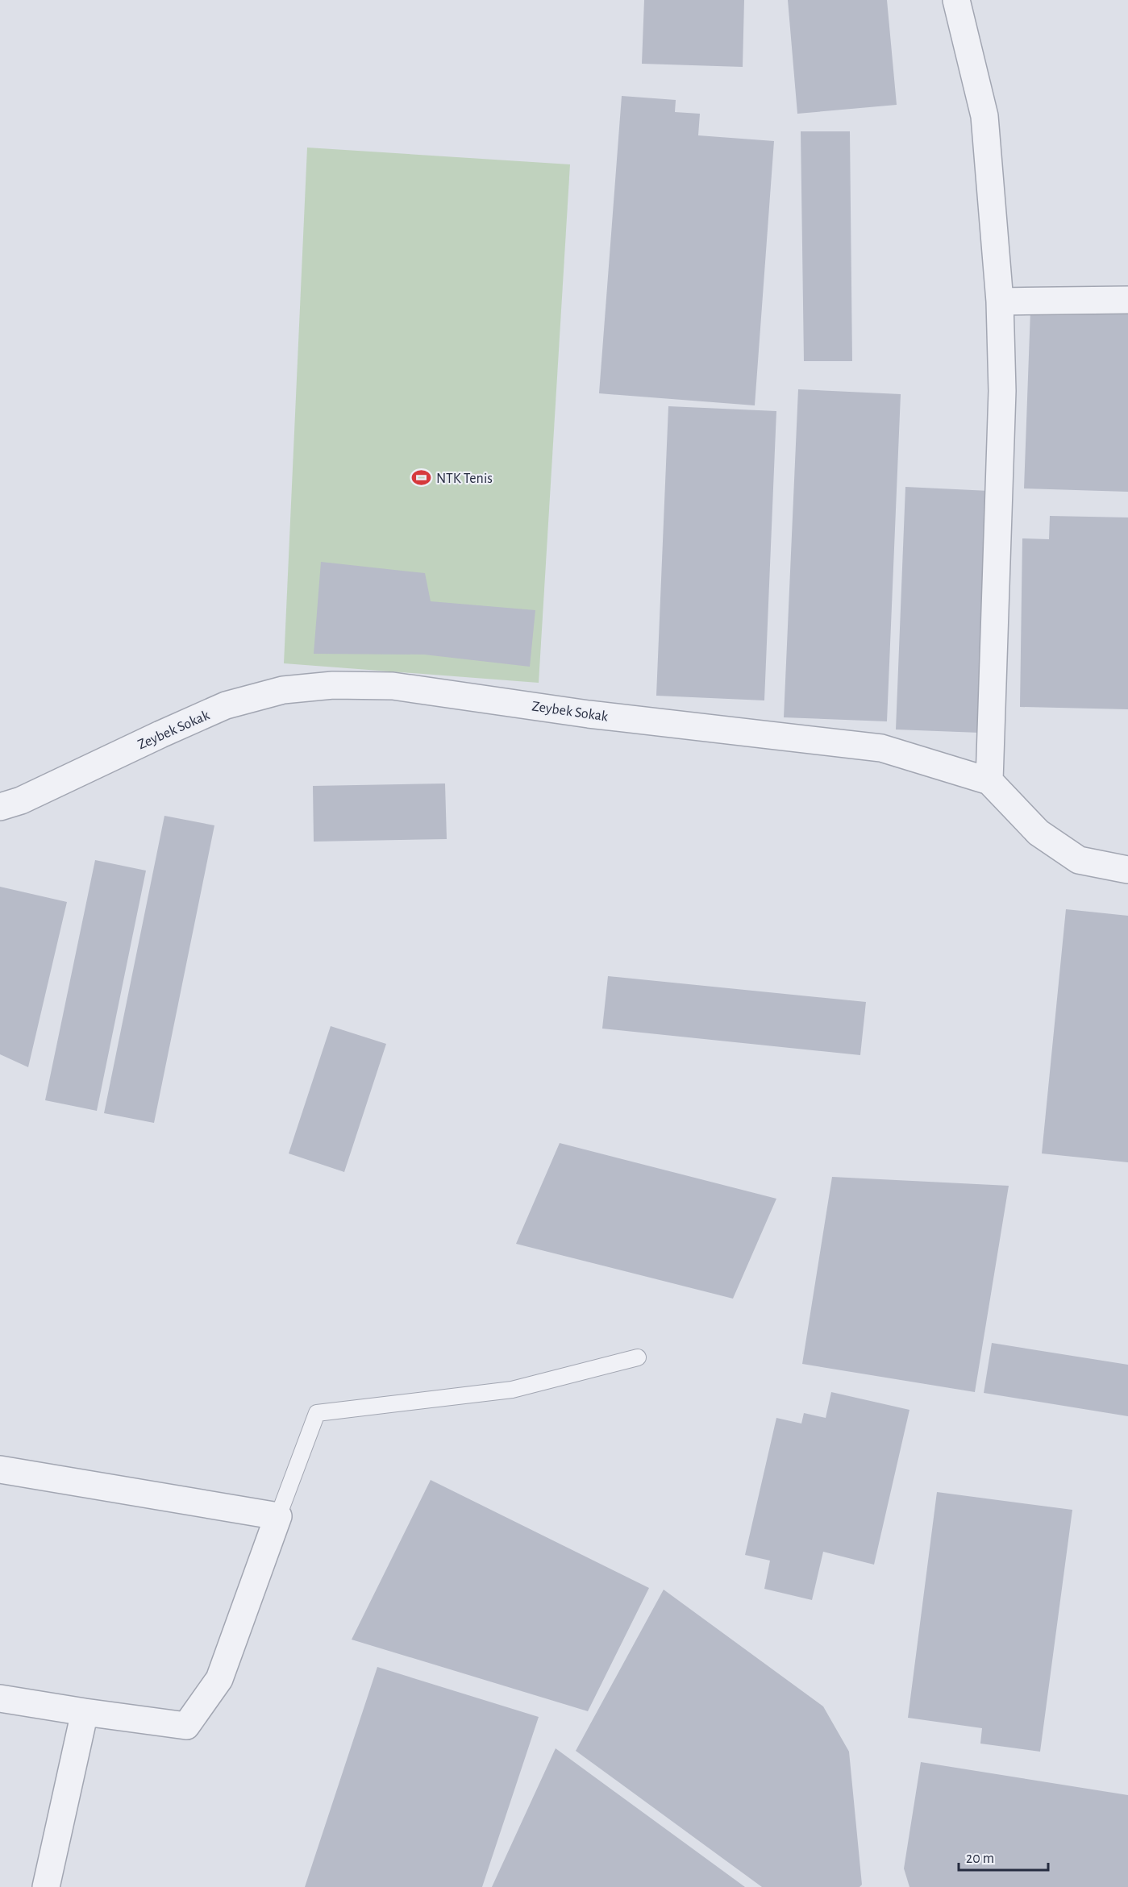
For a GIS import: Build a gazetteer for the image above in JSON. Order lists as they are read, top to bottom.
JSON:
{
  "streets": {
    "street": ["Zeybek Sokak"]
  },
  "places": {
    "sports": ["NTK Tenis"]
  },
  "scale_bar": "20 m"
}
